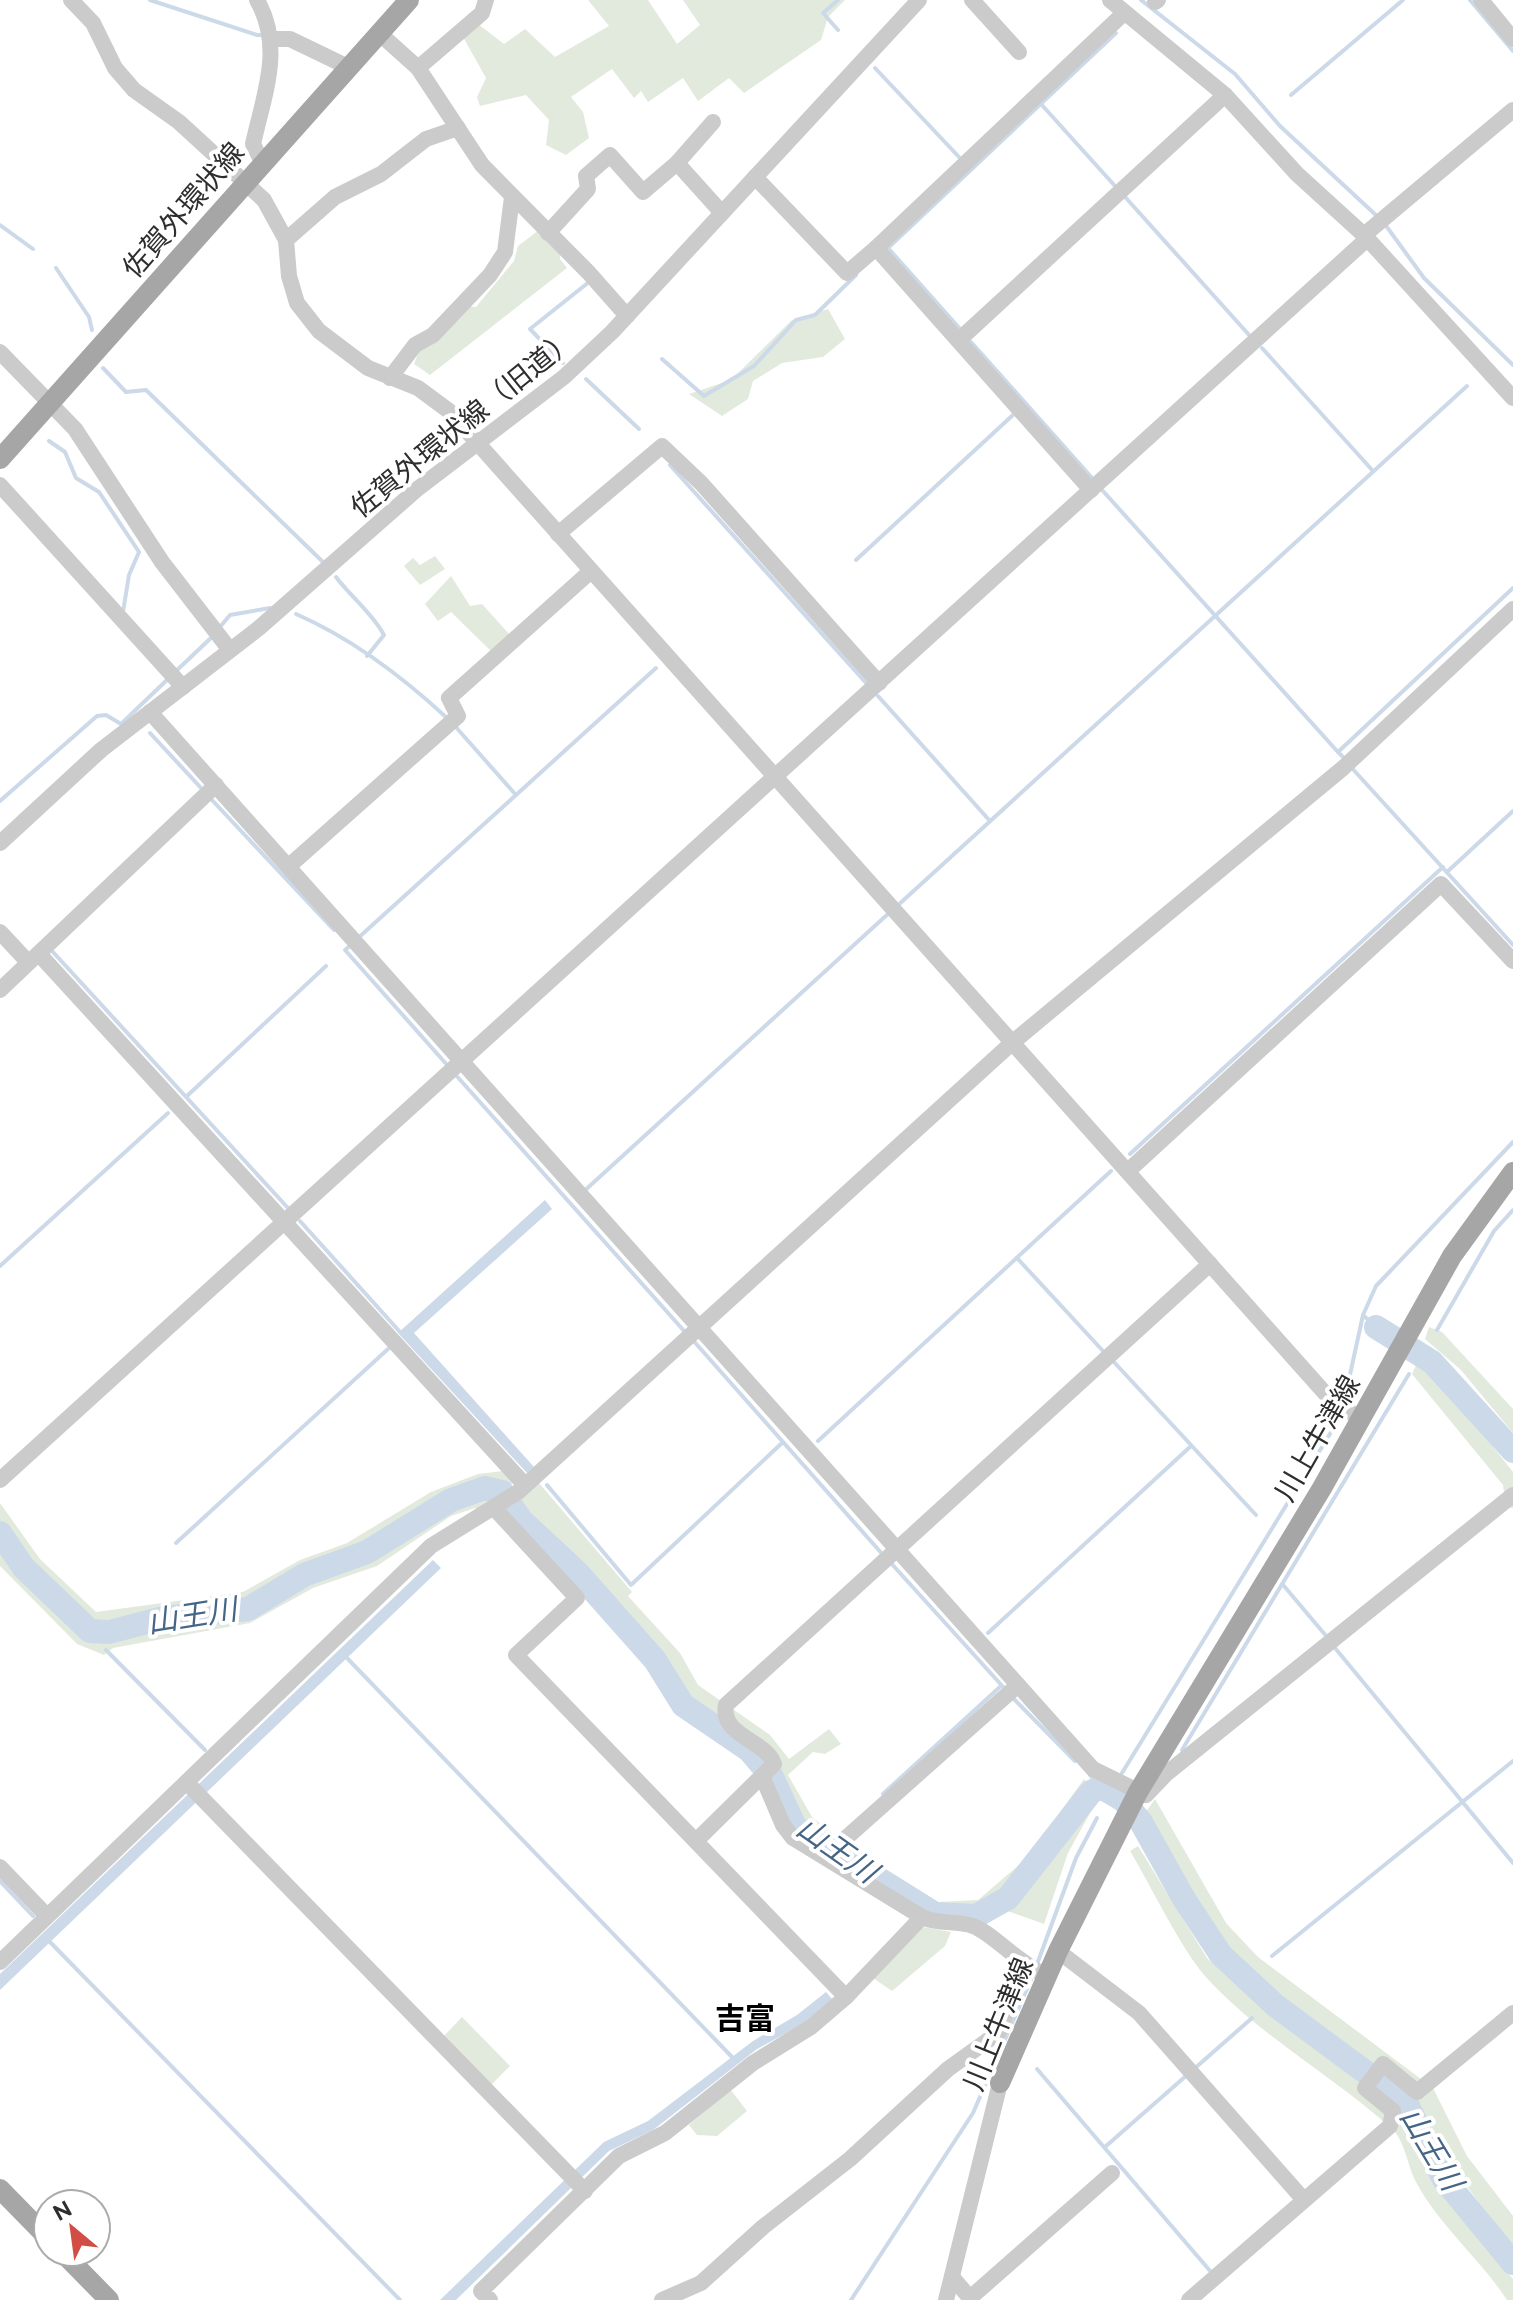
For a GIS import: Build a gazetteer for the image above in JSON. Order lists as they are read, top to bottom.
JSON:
{
  "streets": {
    "main road": ["佐賀外環状線", "川上牛津線"],
    "street": ["佐賀外環状線（旧道）"]
  },
  "districts": ["吉富"],
  "water": ["山王川"],
  "north": "top left"
}
